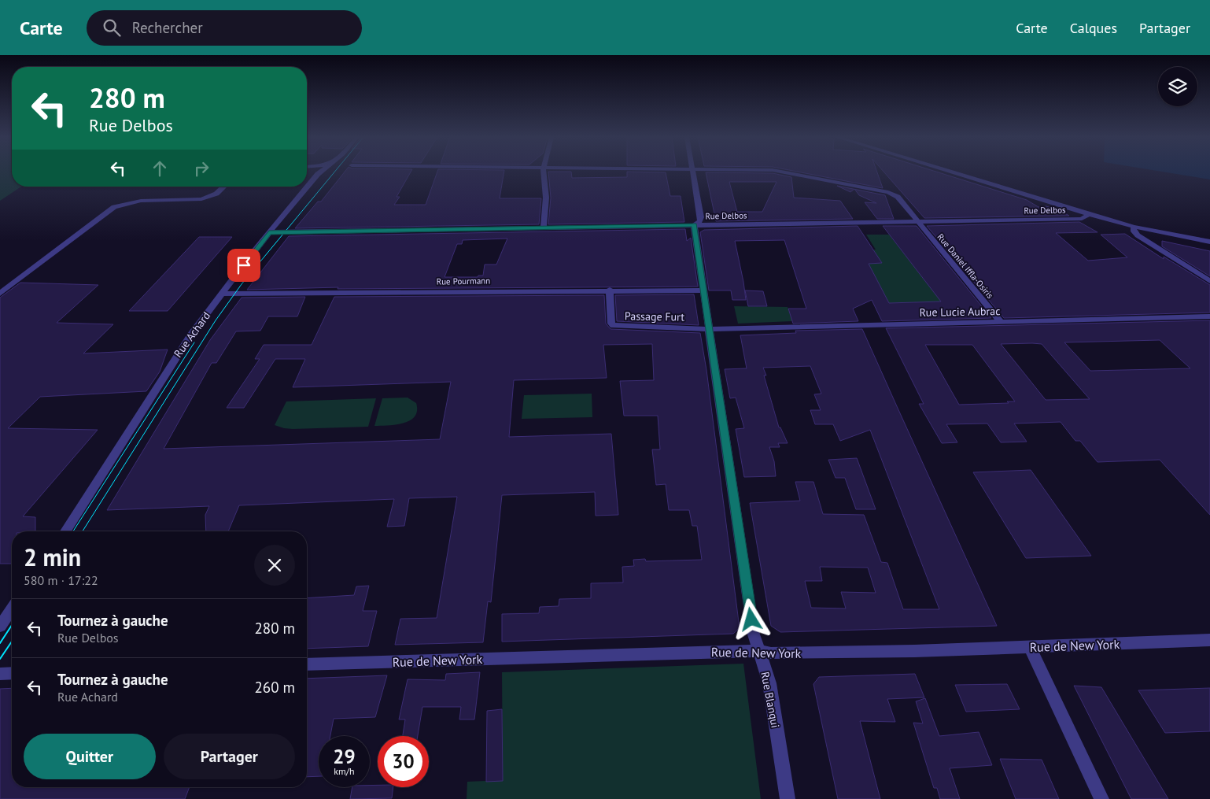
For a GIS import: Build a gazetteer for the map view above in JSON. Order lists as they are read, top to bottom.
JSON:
{
  "streets": {
    "street": [
      "Rue Delbos",
      "Rue Daniel Iffla-Osiris",
      "Rue Pourmann",
      "Rue Lucie Aubrac",
      "Passage Furt",
      "Rue Achard",
      "Rue de New York",
      "Rue Blanqui"
    ]
  },
  "crossings": [
    ["Rue Delbos", "Rue Daniel Iffla-Osiris"],
    ["Rue Delbos", "Rue Achard"],
    ["Rue Delbos", "Rue Blanqui"],
    ["Rue Daniel Iffla-Osiris", "Rue Lucie Aubrac"],
    ["Rue Pourmann", "Passage Furt"],
    ["Rue Pourmann", "Rue Achard"],
    ["Rue Pourmann", "Rue Blanqui"],
    ["Rue Lucie Aubrac", "Passage Furt"],
    ["Rue Lucie Aubrac", "Rue Blanqui"],
    ["Passage Furt", "Rue Blanqui"],
    ["Rue de New York", "Rue Blanqui"]
  ],
  "page": {
    "header": "Carte",
    "search": "Rechercher",
    "nav": ["Carte", "Calques", "Partager"],
    "turn": ["280 m", "Rue Delbos"],
    "heading": ["2 min", "580 m · 17:22"],
    "list": [
      {
        "name": "Tournez à gauche",
        "note": "Rue Delbos",
        "value": "280 m"
      },
      {
        "name": "Tournez à gauche",
        "note": "Rue Achard",
        "value": "260 m"
      }
    ],
    "buttons": ["Quitter", "Partager"],
    "speed": "29 km/h",
    "limit": "30"
  }
}
